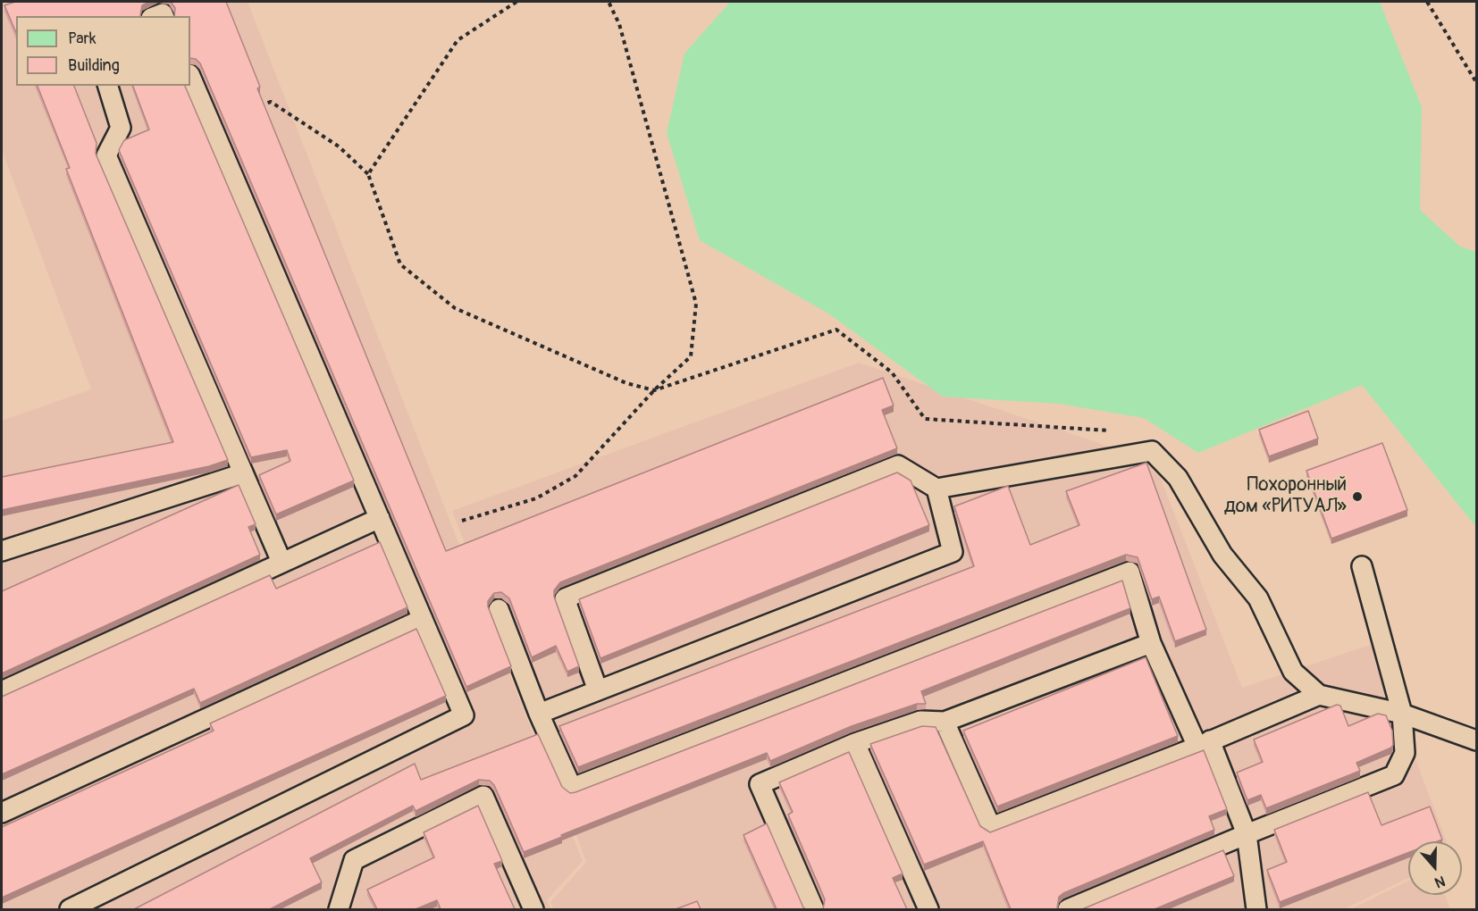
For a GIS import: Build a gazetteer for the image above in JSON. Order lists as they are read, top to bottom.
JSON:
{
  "places": ["Похоронный дом «РИТУАЛ»"],
  "legend": ["Park", "Building"],
  "north": "bottom"
}
